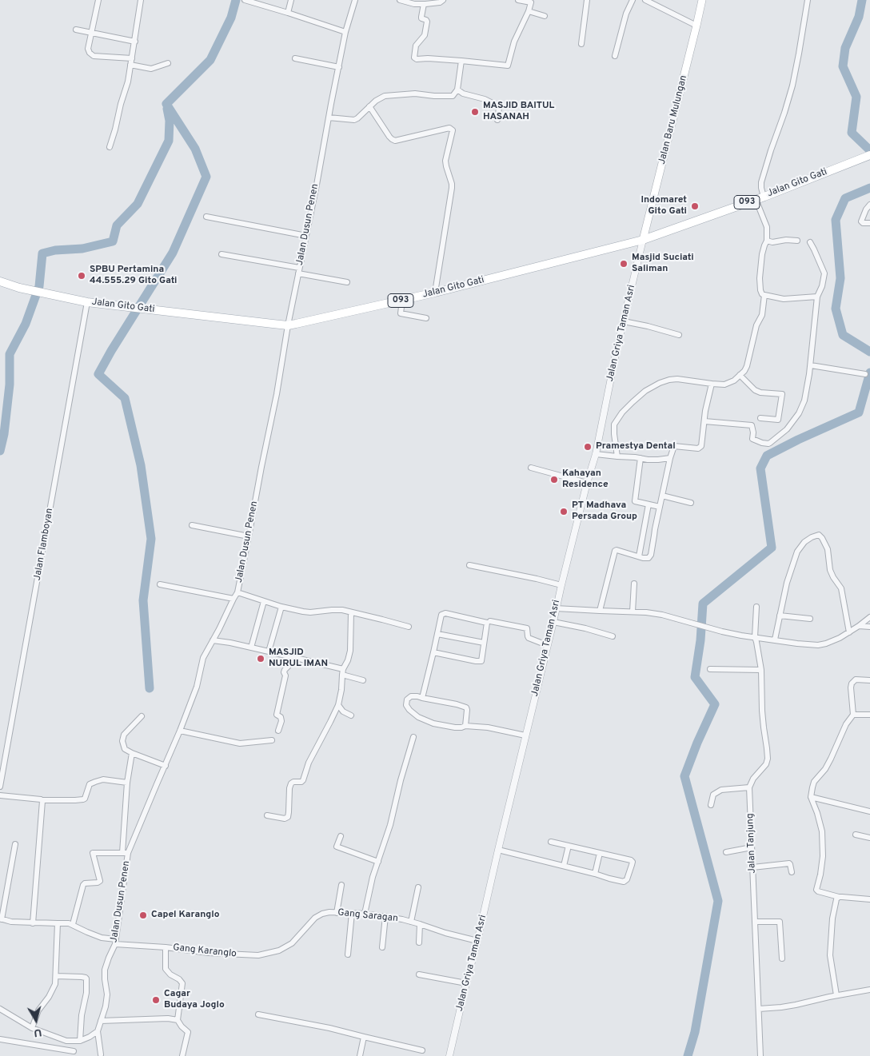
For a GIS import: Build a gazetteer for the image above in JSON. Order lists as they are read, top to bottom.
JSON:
{
  "streets": {
    "main road": ["Jalan Baru Mulungan", "Jalan Gito Gati", "093"],
    "street": [
      "Jalan Dusun Penen",
      "Jalan Griya Taman Asri",
      "Jalan Flamboyan",
      "Jalan Tanjung",
      "Gang Saragan",
      "Gang Karanglo"
    ]
  },
  "crossings": [
    ["Jalan Baru Mulungan", "Jalan Gito Gati"],
    ["Jalan Baru Mulungan", "Jalan Griya Taman Asri"],
    ["Jalan Gito Gati", "Jalan Dusun Penen"],
    ["Jalan Gito Gati", "Jalan Griya Taman Asri"],
    ["Jalan Gito Gati", "Jalan Flamboyan"],
    ["Jalan Dusun Penen", "Gang Karanglo"],
    ["Jalan Griya Taman Asri", "Gang Saragan"],
    ["Gang Saragan", "Gang Karanglo"]
  ],
  "places": [
    "MASJID BAITUL HASANAH",
    "Indomaret Gito Gati",
    "Masjid Suciati Saliman",
    "SPBU Pertamina 44.555.29 Gito Gati",
    "Pramestya Dental",
    "Kahayan Residence",
    "PT Madhava Persada Group",
    "MASJID NURUL IMAN",
    "Capel Karanglo",
    "Cagar Budaya Joglo"
  ],
  "north": "bottom"
}
